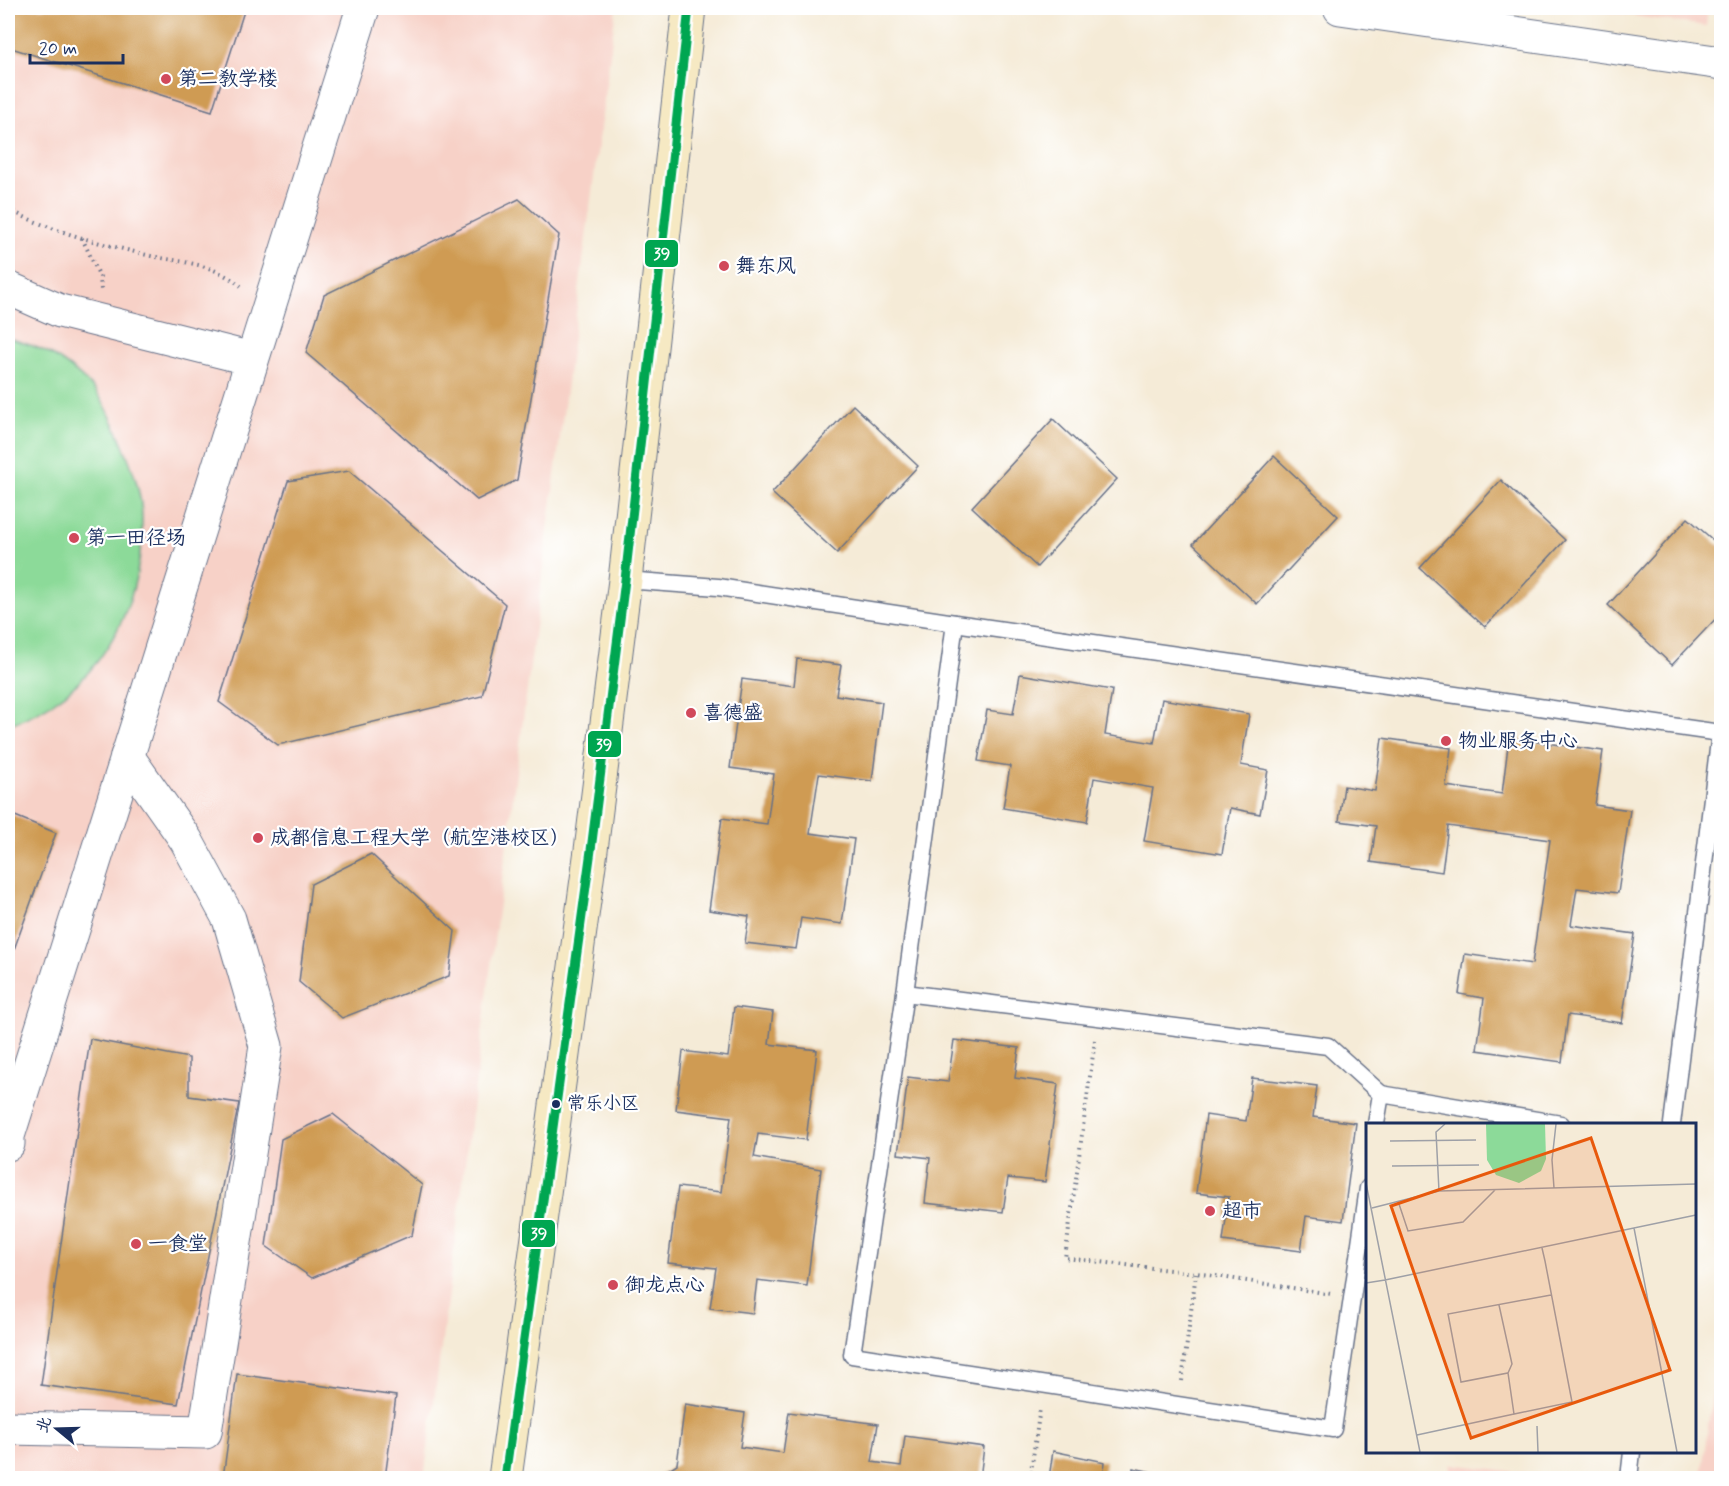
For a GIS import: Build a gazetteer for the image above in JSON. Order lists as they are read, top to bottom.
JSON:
{
  "places": [
    "第二教学楼",
    "舞东风",
    "第一田径场",
    "喜德盛",
    "物业服务中心",
    "成都信息工程大学（航空港校区）",
    "常乐小区",
    "超市",
    "一食堂",
    "御龙点心"
  ],
  "lines": ["transit line 39"],
  "scale_bar": "20 m",
  "north": "left"
}
